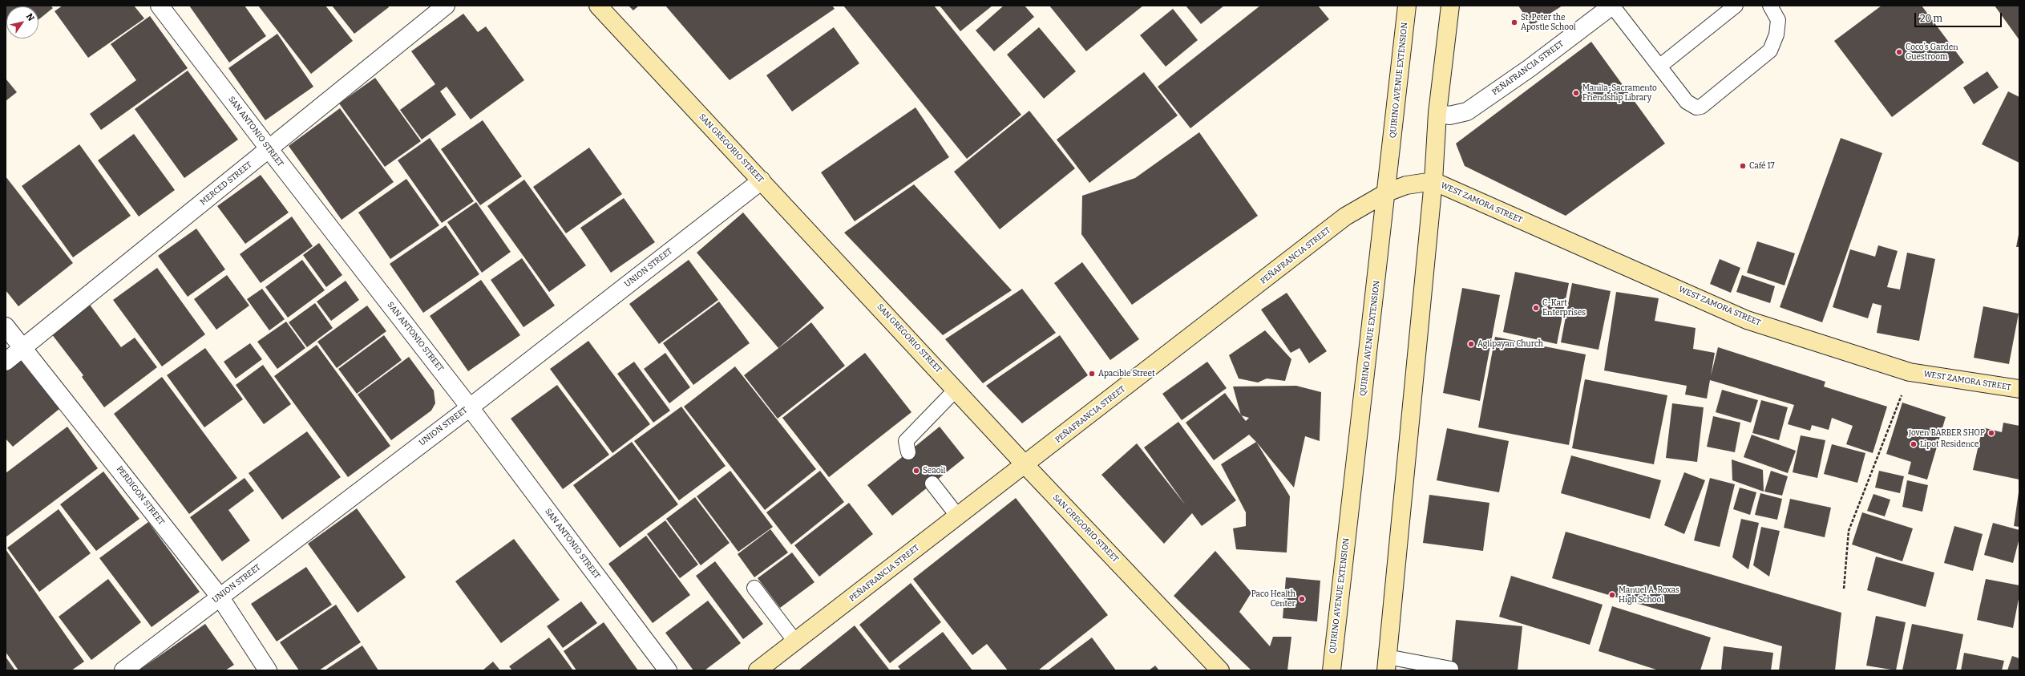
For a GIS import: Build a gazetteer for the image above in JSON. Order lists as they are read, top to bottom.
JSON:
{
  "streets": {
    "street": [
      "PEÑAFRANCIA STREET",
      "QUIRINO AVENUE EXTENSION",
      "SAN ANTONIO STREET",
      "SAN GREGORIO STREET",
      "MERCED STREET",
      "WEST ZAMORA STREET",
      "UNION STREET",
      "PERDIGON STREET"
    ]
  },
  "crossings": [
    ["PEÑAFRANCIA STREET", "QUIRINO AVENUE EXTENSION"],
    ["PEÑAFRANCIA STREET", "SAN GREGORIO STREET"],
    ["PEÑAFRANCIA STREET", "WEST ZAMORA STREET"],
    ["SAN ANTONIO STREET", "MERCED STREET"],
    ["SAN ANTONIO STREET", "UNION STREET"],
    ["SAN GREGORIO STREET", "UNION STREET"],
    ["MERCED STREET", "PERDIGON STREET"],
    ["UNION STREET", "PERDIGON STREET"]
  ],
  "places": [
    "St. Peter the Apostle School",
    "Coco's Garden Guestroom",
    "Manila-Sacramento Friendship Library",
    "Café 17",
    "C-Kart Enterprises",
    "Aglipayan Church",
    "Apacible Street",
    "Joven BARBER SHOP",
    "Lipot Residence",
    "Seaoil",
    "Manuel A. Roxas High School",
    "Paco Health Center"
  ],
  "scale_bar": "20 m",
  "north": "top right"
}
